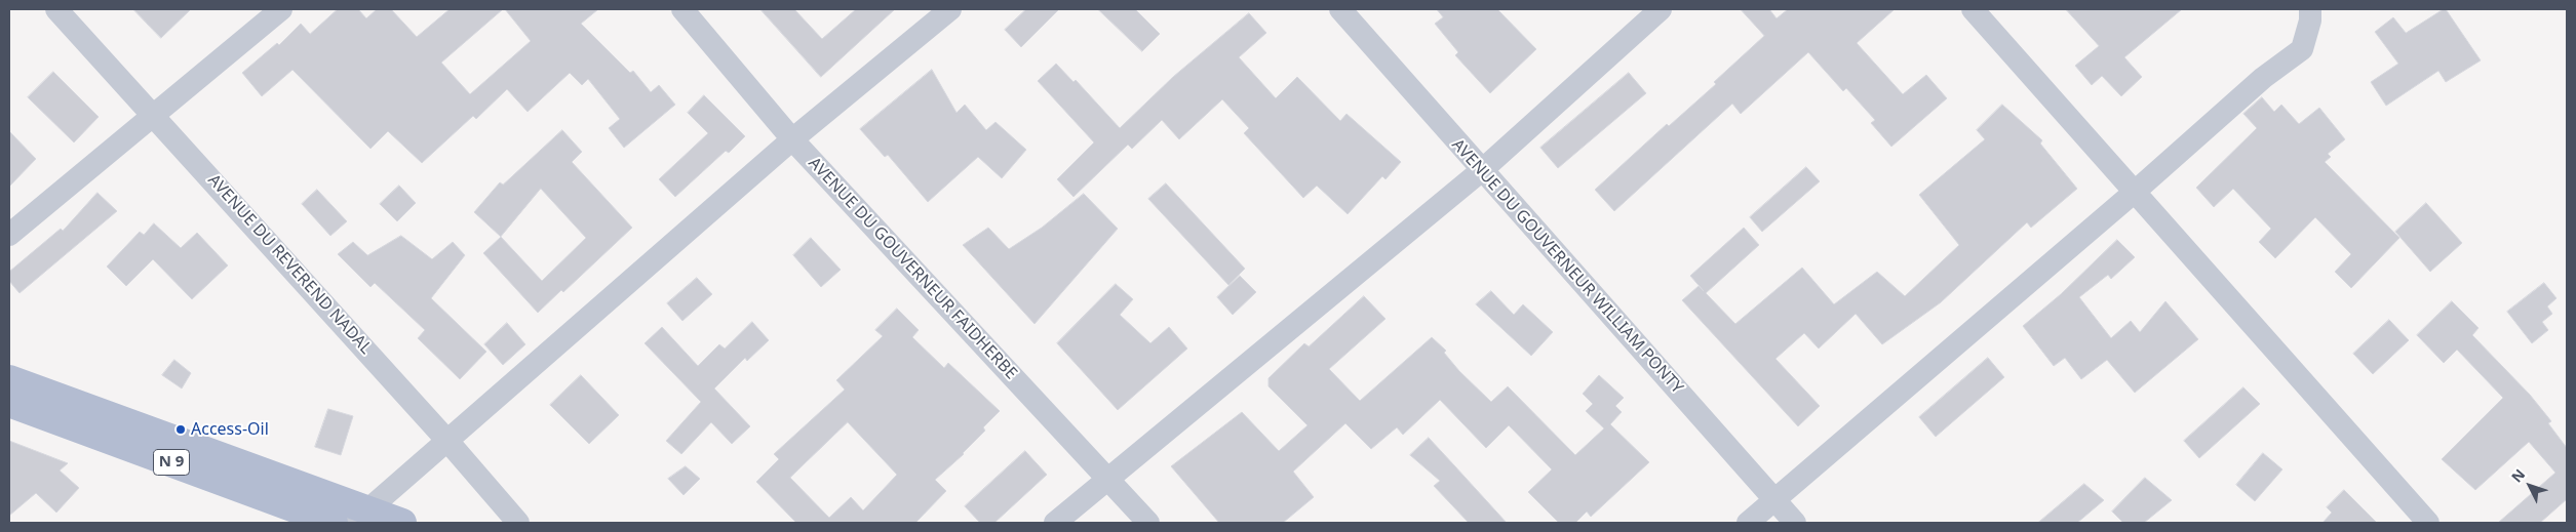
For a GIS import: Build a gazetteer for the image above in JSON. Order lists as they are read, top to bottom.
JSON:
{
  "streets": {
    "main road": ["N 9"],
    "street": ["AVENUE DU REVEREND NADAL", "AVENUE DU GOUVERNEUR WILLIAM PONTY", "AVENUE DU GOUVERNEUR FAIDHERBE"]
  },
  "places": ["Access-Oil"],
  "north": "top left"
}
